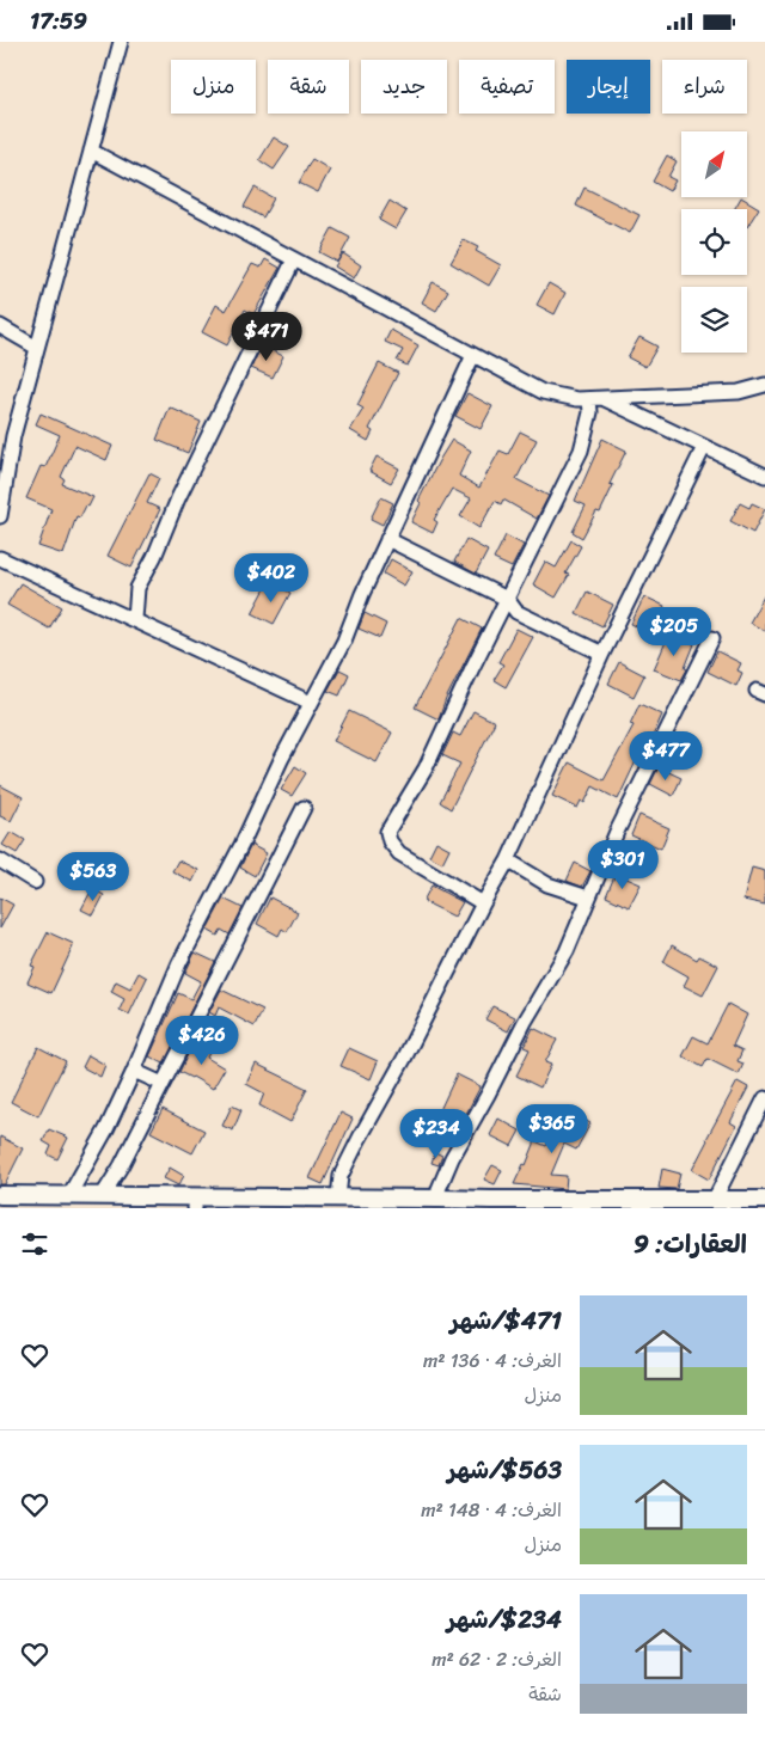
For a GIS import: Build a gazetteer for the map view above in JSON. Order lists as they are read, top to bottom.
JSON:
{
  "north": "top right",
  "page": {
    "status": "17:59",
    "chip": [
      "شراء",
      "إيجار",
      "تصفية",
      "جديد",
      "شقة",
      "منزل"
    ],
    "price": [
      "$471",
      "$402",
      "$205",
      "$477",
      "$301",
      "$563",
      "$426",
      "$365",
      "$234"
    ],
    "heading": "العقارات: 9",
    "list": [
      {
        "name": "$471/شهر",
        "note": "الغرف: 4 · 136 m² · منزل"
      },
      {
        "name": "$563/شهر",
        "note": "الغرف: 4 · 148 m² · منزل"
      },
      {
        "name": "$234/شهر",
        "note": "الغرف: 2 · 62 m² · شقة"
      }
    ]
  }
}
